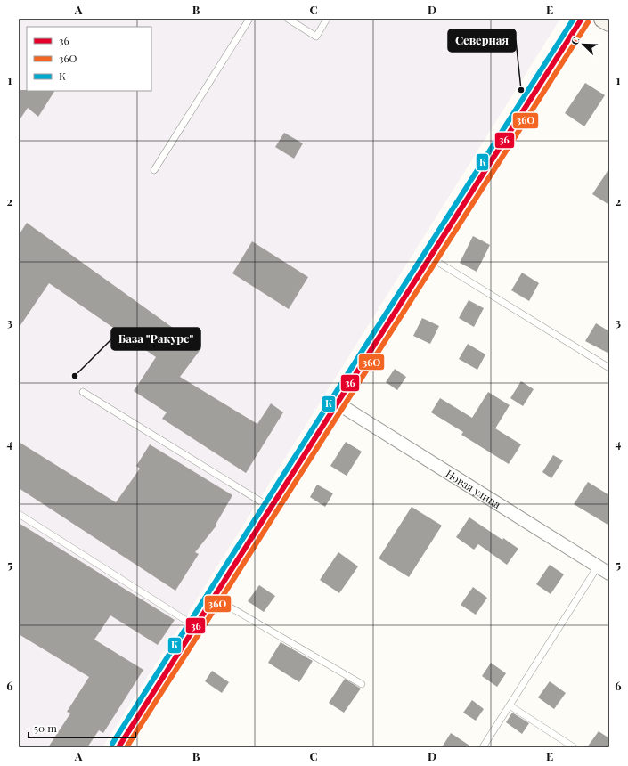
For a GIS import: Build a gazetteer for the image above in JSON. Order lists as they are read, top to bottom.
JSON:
{
  "streets": {
    "street": ["Новая улица"]
  },
  "places": ["Северная", "База \"Ракурс\""],
  "lines": ["transit line 36", "transit line К", "transit line 36О"],
  "legend": ["36", "36О", "К"],
  "scale_bar": "50 m",
  "north": "top left",
  "grid": {
    "columns": [
      "A",
      "B",
      "C",
      "D",
      "E"
    ],
    "rows": [
      "1",
      "2",
      "3",
      "4",
      "5",
      "6"
    ]
  }
}
